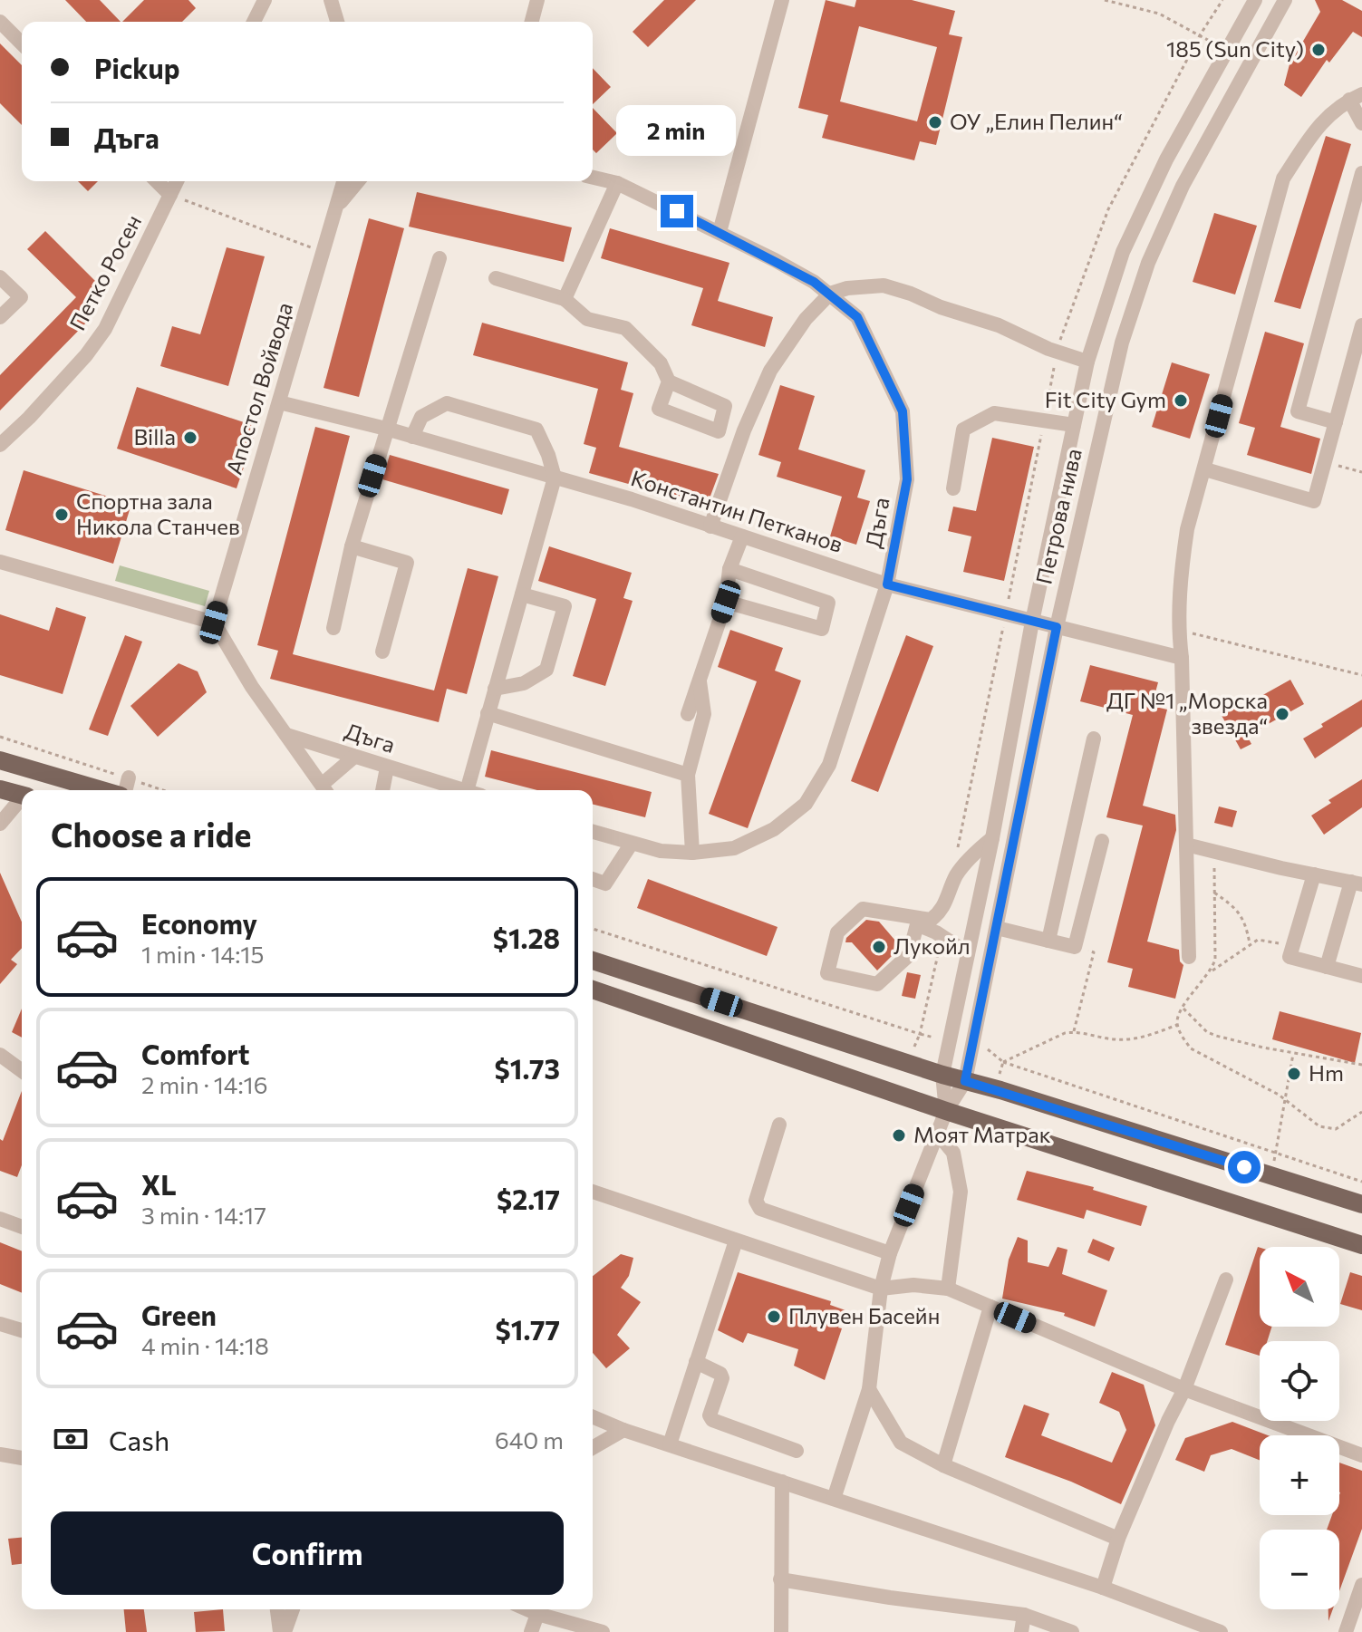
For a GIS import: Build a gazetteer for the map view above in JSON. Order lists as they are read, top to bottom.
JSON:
{
  "streets": {
    "street": [
      "Петко Росен",
      "Апостол Войвода",
      "Константин Петканов",
      "Петрова нива",
      "Дъга"
    ]
  },
  "crossings": [
    ["Апостол Войвода", "Константин Петканов"],
    ["Константин Петканов", "Петрова нива"],
    ["Константин Петканов", "Дъга"]
  ],
  "places": [
    "185 (Sun City)",
    "ОУ „Елин Пелин“",
    "Fit City Gym",
    "Billa",
    "Спортна зала Никола Станчев",
    "ДГ №1 „Морска звезда“",
    "Лукойл",
    "Hm",
    "Моят Матрак",
    "Плувен Басейн"
  ],
  "north": "top left",
  "page": {
    "banner": ["Pickup", "Дъга"],
    "bubble": "2 min",
    "heading": "Choose a ride",
    "list": [
      {
        "name": "Economy",
        "note": "1 min · 14:15",
        "value": "$1.28"
      },
      {
        "name": "Comfort",
        "note": "2 min · 14:16",
        "value": "$1.73"
      },
      {
        "name": "XL",
        "note": "3 min · 14:17",
        "value": "$2.17"
      },
      {
        "name": "Green",
        "note": "4 min · 14:18",
        "value": "$1.77"
      }
    ],
    "map_buttons": ["+", "−"],
    "pay": ["Cash", "640 m"],
    "buttons": "Confirm"
  }
}
